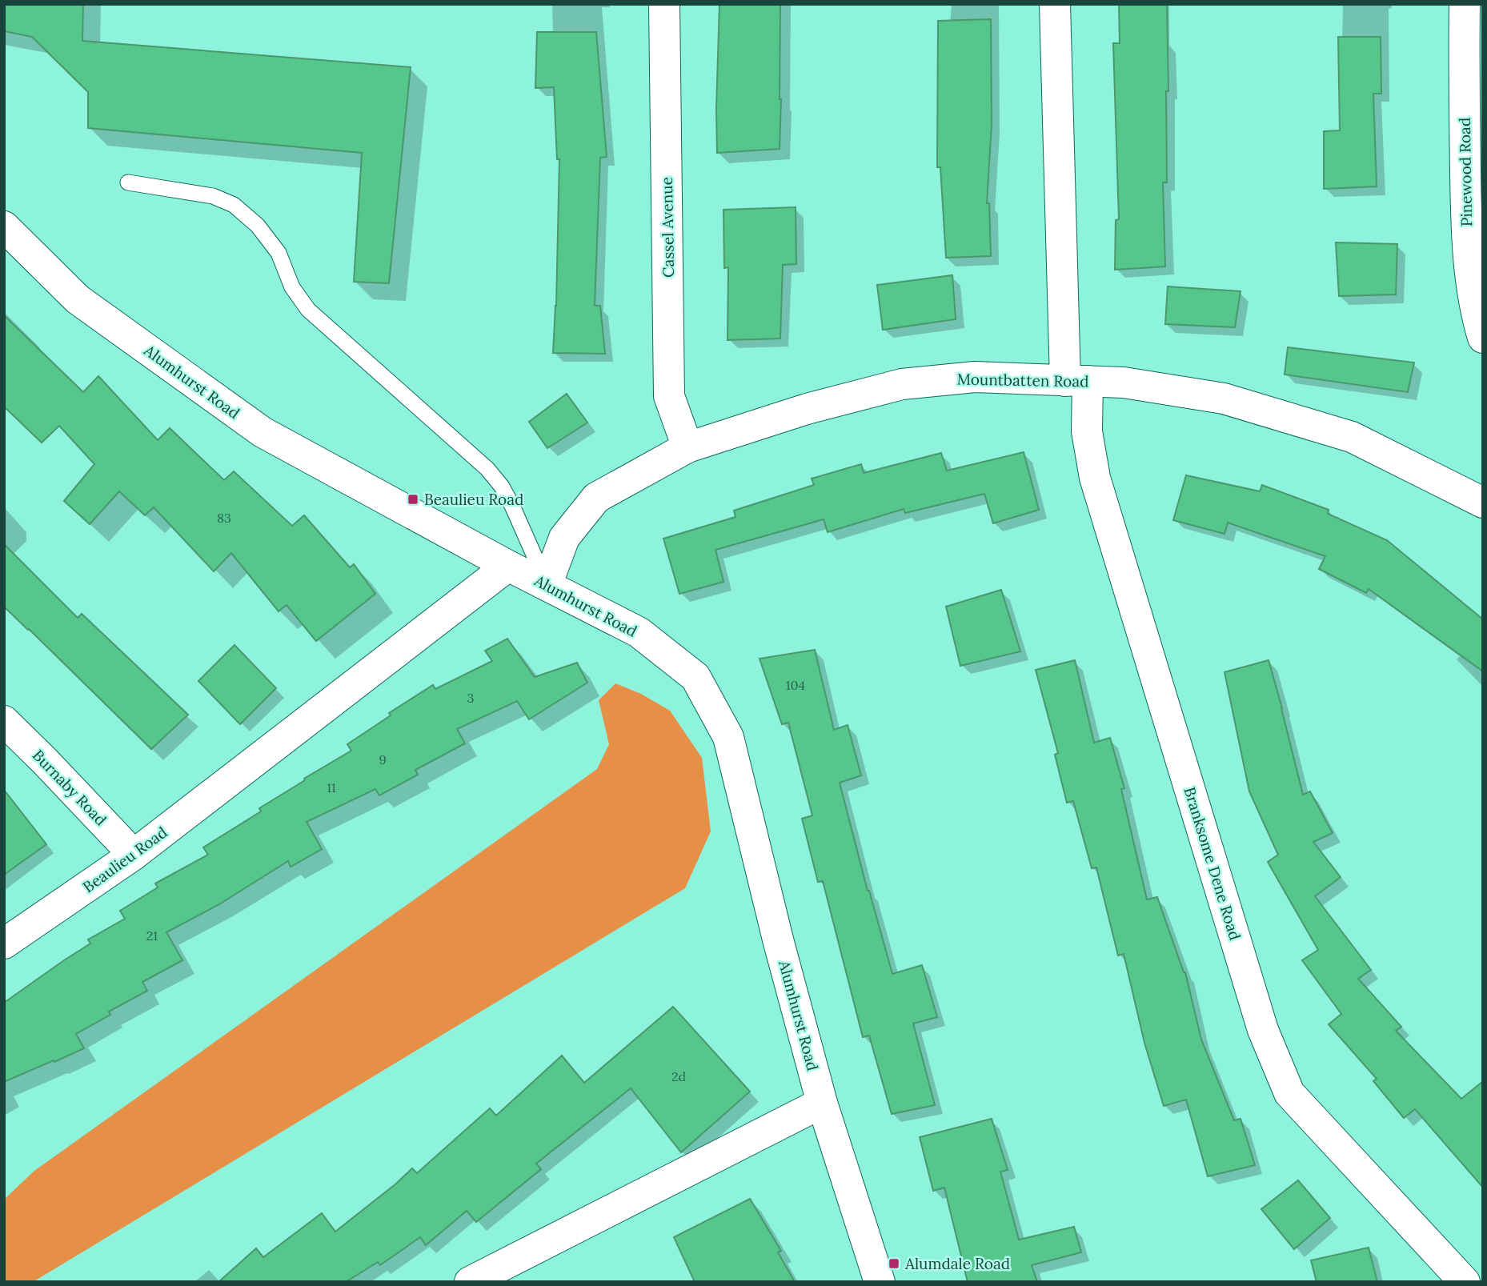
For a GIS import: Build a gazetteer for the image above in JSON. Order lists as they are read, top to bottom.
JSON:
{
  "streets": {
    "street": [
      "Pinewood Road",
      "Cassel Avenue",
      "Mountbatten Road",
      "Alumhurst Road",
      "Burnaby Road",
      "Beaulieu Road",
      "Branksome Dene Road"
    ]
  },
  "crossings": [
    ["Cassel Avenue", "Mountbatten Road"],
    ["Mountbatten Road", "Alumhurst Road"],
    ["Mountbatten Road", "Branksome Dene Road"],
    ["Alumhurst Road", "Beaulieu Road"],
    ["Burnaby Road", "Beaulieu Road"]
  ],
  "places": {
    "transit": ["Beaulieu Road", "Alumdale Road"]
  },
  "house_numbers": [
    "83",
    "104",
    "3",
    "9",
    "11",
    "21",
    "2d"
  ]
}
